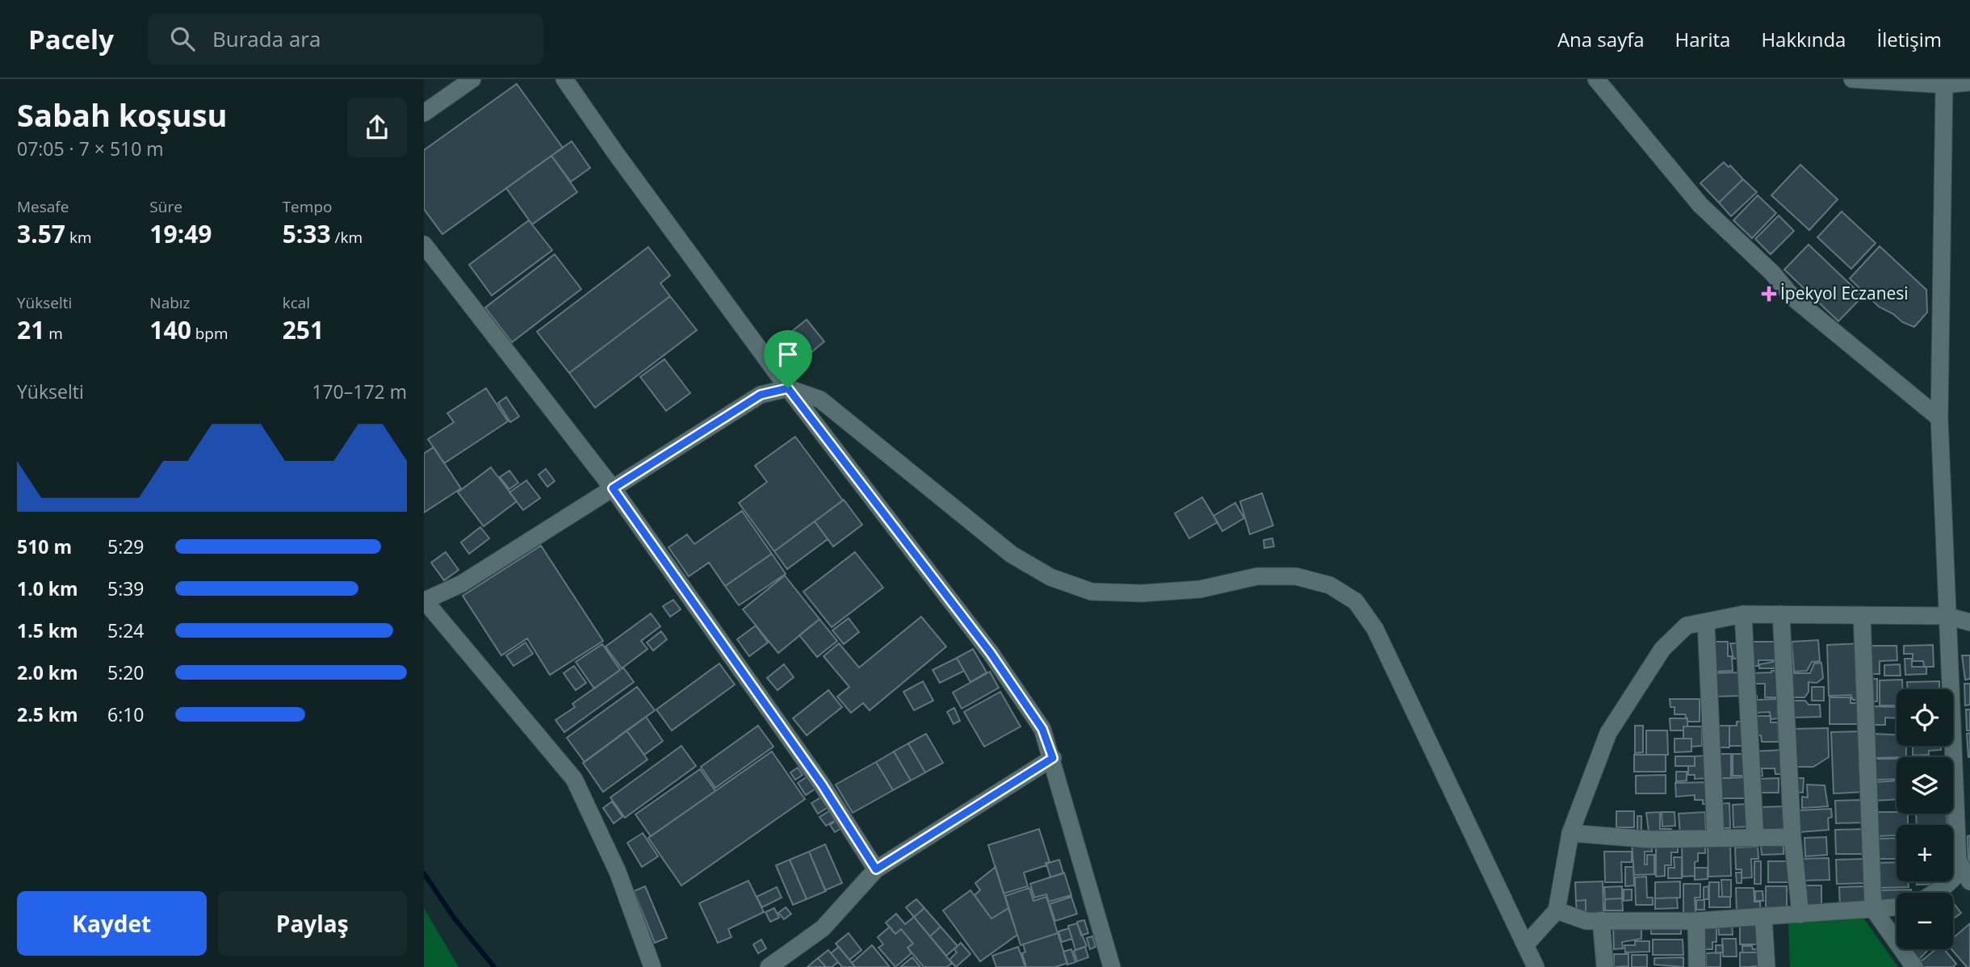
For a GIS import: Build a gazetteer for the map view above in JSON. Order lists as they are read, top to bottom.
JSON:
{
  "places": {
    "health": ["İpekyol Eczanesi"]
  },
  "page": {
    "header": "Pacely",
    "search": "Burada ara",
    "nav": [
      "Ana sayfa",
      "Harita",
      "Hakkında",
      "İletişim"
    ],
    "heading": ["Sabah koşusu", "07:05 · 7 × 510 m"],
    "stats": [
      ["Mesafe", "3.57 km"],
      ["Süre", "19:49"],
      ["Tempo", "5:33 /km"],
      ["Yükselti", "21 m"],
      ["Nabız", "140 bpm"],
      ["kcal", "251"]
    ],
    "chart": ["Yükselti", "170–172 m"],
    "list": [
      {
        "name": "510 m",
        "note": "5:29"
      },
      {
        "name": "1.0 km",
        "note": "5:39"
      },
      {
        "name": "1.5 km",
        "note": "5:24"
      },
      {
        "name": "2.0 km",
        "note": "5:20"
      },
      {
        "name": "2.5 km",
        "note": "6:10"
      }
    ],
    "map_buttons": ["+", "−"],
    "buttons": ["Kaydet", "Paylaş"]
  }
}
